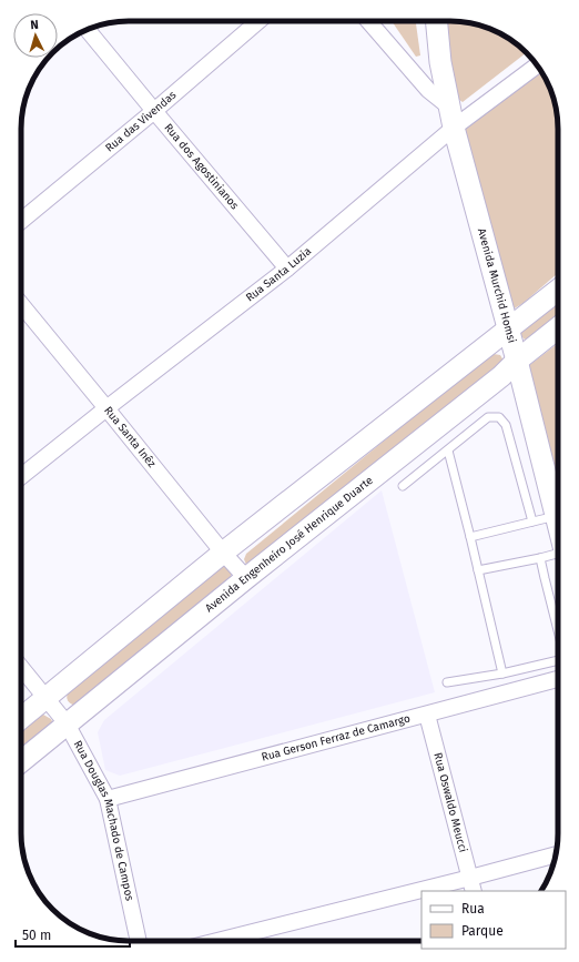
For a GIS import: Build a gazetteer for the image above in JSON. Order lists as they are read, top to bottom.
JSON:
{
  "streets": {
    "street": [
      "Rua das Vivendas",
      "Rua dos Agostinianos",
      "Rua Santa Luzia",
      "Avenida Murchid Homsi",
      "Rua Santa Inêz",
      "Avenida Engenheiro José Henrique Duarte",
      "Rua Gerson Ferraz de Camargo",
      "Rua Oswaldo Meucci",
      "Rua Douglas Machado de Campos"
    ]
  },
  "crossings": [
    ["Rua das Vivendas", "Rua dos Agostinianos"],
    ["Rua dos Agostinianos", "Rua Santa Luzia"],
    ["Rua Santa Luzia", "Avenida Murchid Homsi"],
    ["Rua Santa Luzia", "Rua Santa Inêz"],
    ["Avenida Murchid Homsi", "Avenida Engenheiro José Henrique Duarte"],
    ["Rua Santa Inêz", "Avenida Engenheiro José Henrique Duarte"],
    ["Avenida Engenheiro José Henrique Duarte", "Rua Douglas Machado de Campos"],
    ["Rua Gerson Ferraz de Camargo", "Rua Oswaldo Meucci"],
    ["Rua Gerson Ferraz de Camargo", "Rua Douglas Machado de Campos"]
  ],
  "legend": ["Rua", "Parque"],
  "scale_bar": "50 m",
  "north": "top"
}
